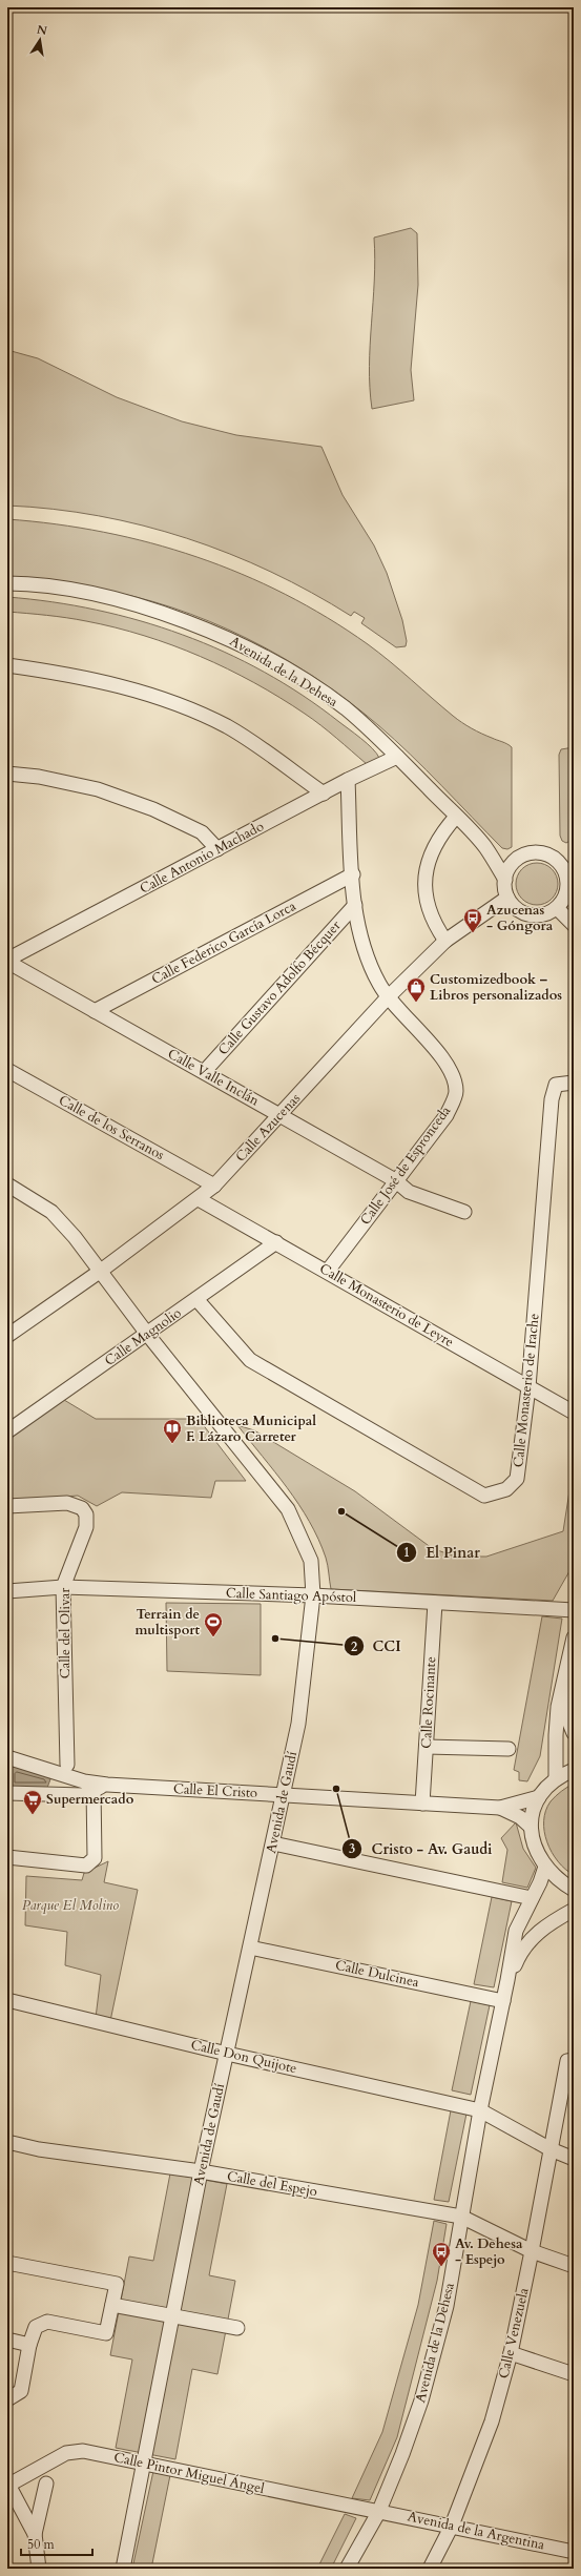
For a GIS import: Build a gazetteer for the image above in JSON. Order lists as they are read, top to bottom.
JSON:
{
  "streets": {
    "street": [
      "Avenida de la Dehesa",
      "Calle Antonio Machado",
      "Calle Federico García Lorca",
      "Calle Gustavo Adolfo Bécquer",
      "Calle Valle Inclán",
      "Calle de los Serranos",
      "Calle Azucenas",
      "Calle José de Espronceda",
      "Calle Monasterio de Leyre",
      "Calle Magnolio",
      "Calle Monasterio de Irache",
      "Calle Santiago Apóstol",
      "Calle del Olivar",
      "Calle Rocinante",
      "Calle El Cristo",
      "Avenida de Gaudí",
      "Calle Dulcinea",
      "Calle Don Quijote",
      "Calle del Espejo",
      "Calle Venezuela",
      "Calle Pintor Miguel Ángel",
      "Avenida de la Argentina"
    ]
  },
  "crossings": [
    ["Avenida de la Dehesa", "Calle Antonio Machado"],
    ["Avenida de la Dehesa", "Calle Azucenas"],
    ["Avenida de la Dehesa", "Calle Dulcinea"],
    ["Avenida de la Dehesa", "Calle Don Quijote"],
    ["Avenida de la Dehesa", "Calle del Espejo"],
    ["Avenida de la Dehesa", "Calle Pintor Miguel Ángel"],
    ["Avenida de la Dehesa", "Avenida de la Argentina"],
    ["Calle Antonio Machado", "Calle Valle Inclán"],
    ["Calle Antonio Machado", "Calle José de Espronceda"],
    ["Calle Federico García Lorca", "Calle Valle Inclán"],
    ["Calle Federico García Lorca", "Calle José de Espronceda"],
    ["Calle Gustavo Adolfo Bécquer", "Calle Valle Inclán"],
    ["Calle Gustavo Adolfo Bécquer", "Calle José de Espronceda"],
    ["Calle Valle Inclán", "Calle Azucenas"],
    ["Calle Valle Inclán", "Calle José de Espronceda"],
    ["Calle de los Serranos", "Calle Azucenas"],
    ["Calle Azucenas", "Calle José de Espronceda"],
    ["Calle Azucenas", "Calle Monasterio de Leyre"],
    ["Calle Azucenas", "Avenida de Gaudí"],
    ["Calle José de Espronceda", "Calle Monasterio de Leyre"],
    ["Calle Monasterio de Leyre", "Calle Magnolio"],
    ["Calle Monasterio de Leyre", "Calle Monasterio de Irache"],
    ["Calle Magnolio", "Calle Monasterio de Irache"],
    ["Calle Magnolio", "Avenida de Gaudí"],
    ["Calle Santiago Apóstol", "Calle del Olivar"],
    ["Calle Santiago Apóstol", "Calle Rocinante"],
    ["Calle Santiago Apóstol", "Avenida de Gaudí"],
    ["Calle del Olivar", "Calle El Cristo"],
    ["Calle Rocinante", "Calle El Cristo"],
    ["Calle El Cristo", "Avenida de Gaudí"],
    ["Avenida de Gaudí", "Calle Dulcinea"],
    ["Avenida de Gaudí", "Calle Don Quijote"],
    ["Avenida de Gaudí", "Calle del Espejo"],
    ["Avenida de Gaudí", "Calle Pintor Miguel Ángel"],
    ["Calle Don Quijote", "Calle Venezuela"],
    ["Calle del Espejo", "Calle Venezuela"],
    ["Calle Venezuela", "Avenida de la Argentina"],
    ["Calle Pintor Miguel Ángel", "Avenida de la Argentina"]
  ],
  "parks": ["Parque El Molino"],
  "places": {
    "bus stop": ["Azucenas - Góngora", "Av. Dehesa - Espejo"],
    "shop": ["Customizedbook – Libros personalizados"],
    "library": ["Biblioteca Municipal F. Lázaro Carreter"],
    "other": ["El Pinar", "CCI", "Cristo - Av. Gaudi"],
    "sports": ["Terrain de multisport"],
    "supermarket": ["Supermercado"]
  },
  "scale_bar": "50 m",
  "north": "top"
}
